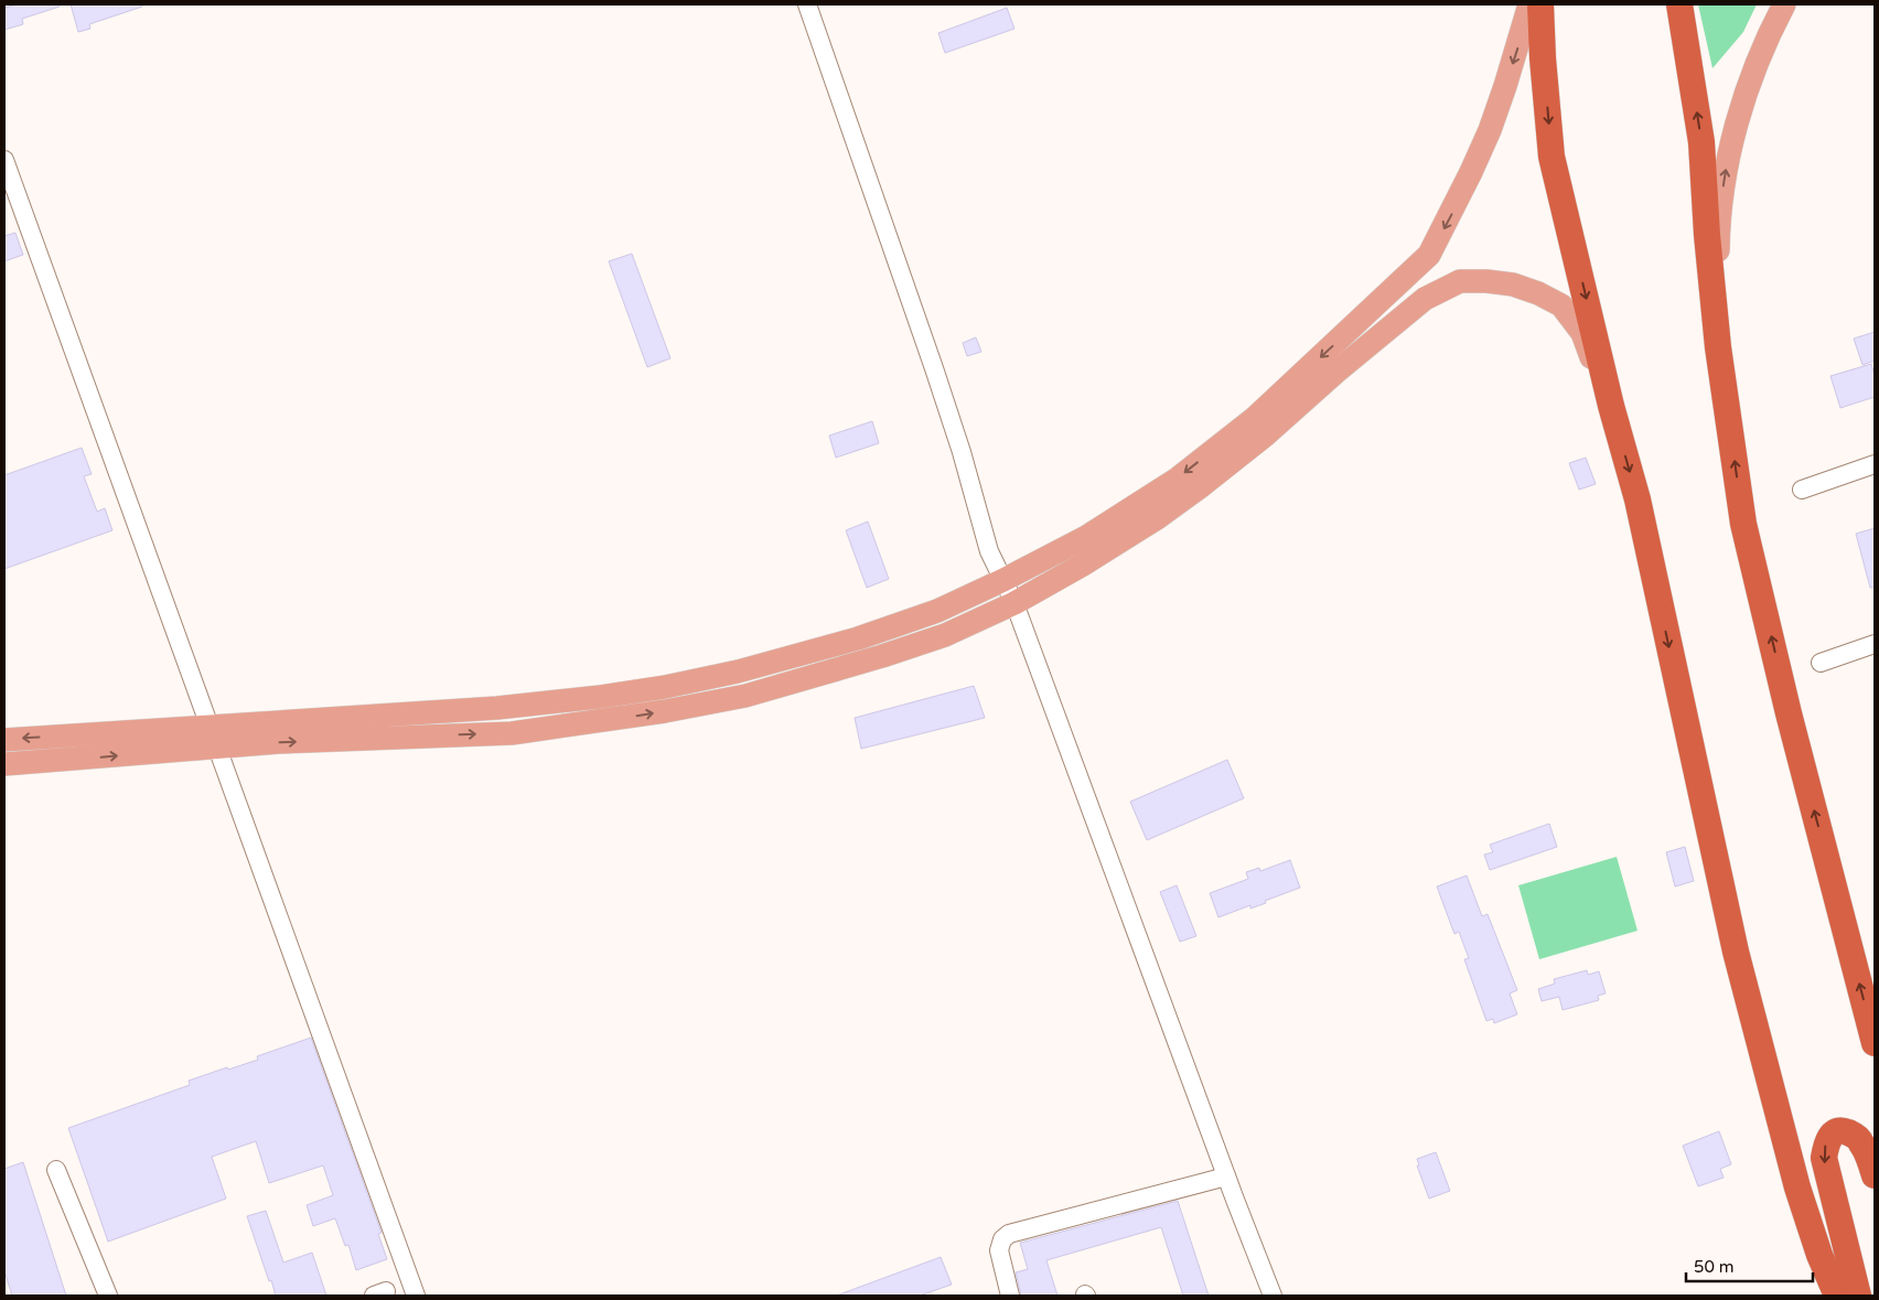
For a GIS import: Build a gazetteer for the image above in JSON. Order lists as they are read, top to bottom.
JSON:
{
  "scale_bar": "50 m"
}
